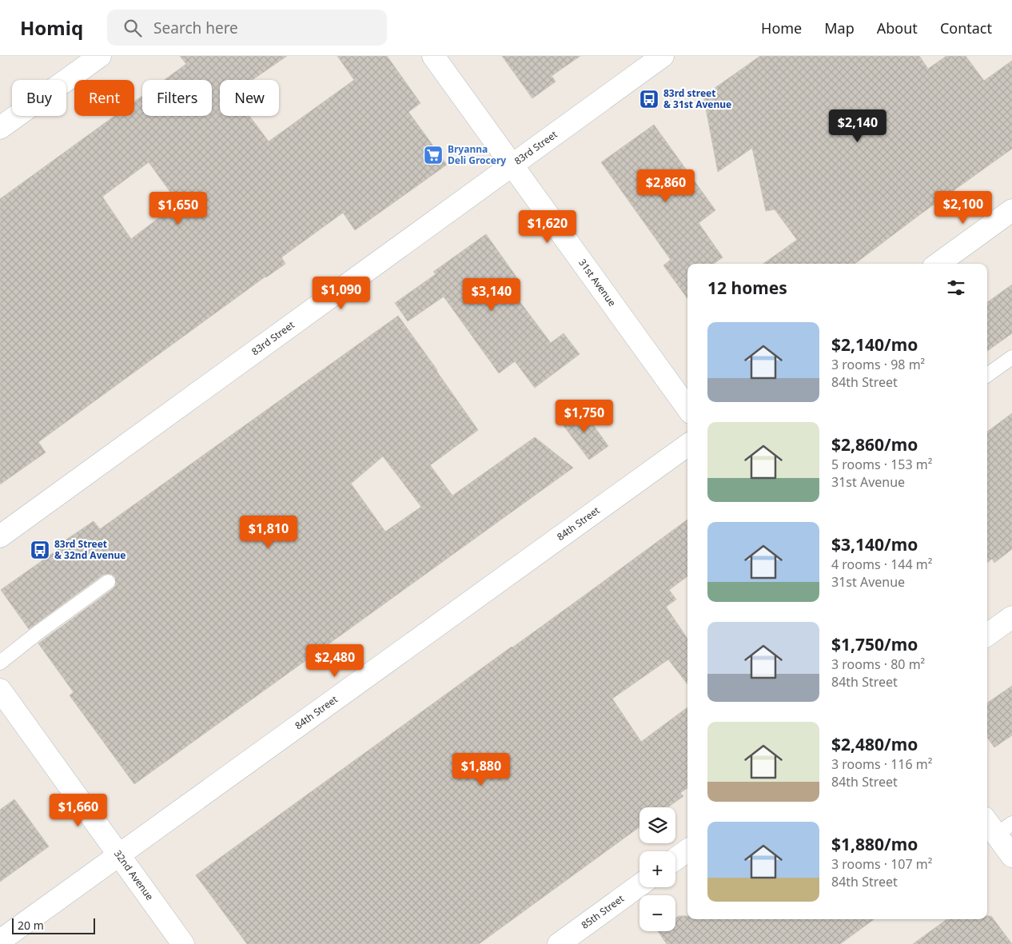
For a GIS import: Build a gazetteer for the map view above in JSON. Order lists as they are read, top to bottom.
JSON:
{
  "streets": {
    "street": [
      "83rd Street",
      "31st Avenue",
      "84th Street",
      "32nd Avenue",
      "85th Street"
    ]
  },
  "crossings": [
    ["83rd Street", "31st Avenue"],
    ["84th Street", "32nd Avenue"]
  ],
  "places": {
    "bus stop": ["83rd street & 31st Avenue", "83rd Street & 32nd Avenue"],
    "supermarket": ["Bryanna Deli Grocery"]
  },
  "scale_bar": "20 m",
  "page": {
    "header": "Homiq",
    "search": "Search here",
    "nav": [
      "Home",
      "Map",
      "About",
      "Contact"
    ],
    "chip": [
      "Buy",
      "Rent",
      "Filters",
      "New"
    ],
    "price": [
      "$2,140",
      "$2,860",
      "$2,100",
      "$1,650",
      "$1,620",
      "$1,090",
      "$3,140",
      "$1,750",
      "$1,810",
      "$2,480",
      "$1,880",
      "$1,660"
    ],
    "heading": "12 homes",
    "list": [
      {
        "name": "$2,140/mo",
        "note": "3 rooms · 98 m² · 84th Street"
      },
      {
        "name": "$2,860/mo",
        "note": "5 rooms · 153 m² · 31st Avenue"
      },
      {
        "name": "$3,140/mo",
        "note": "4 rooms · 144 m² · 31st Avenue"
      },
      {
        "name": "$1,750/mo",
        "note": "3 rooms · 80 m² · 84th Street"
      },
      {
        "name": "$2,480/mo",
        "note": "3 rooms · 116 m² · 84th Street"
      },
      {
        "name": "$1,880/mo",
        "note": "3 rooms · 107 m² · 84th Street"
      }
    ],
    "map_buttons": ["+", "−"],
    "scale": "20 m"
  }
}
